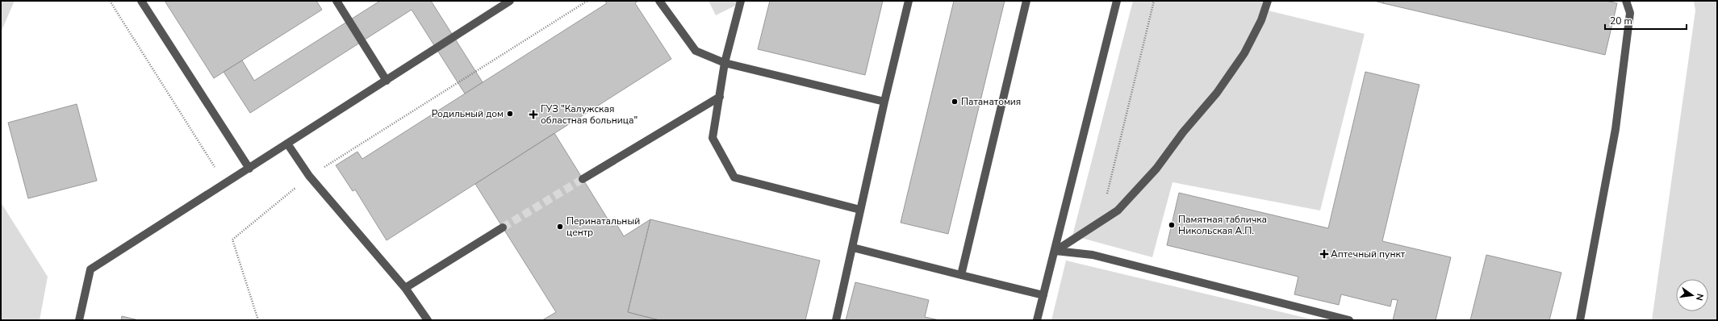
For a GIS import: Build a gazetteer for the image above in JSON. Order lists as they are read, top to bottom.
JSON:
{
  "places": {
    "other": [
      "Патанатомия",
      "Родильный дом",
      "Памятная табличка Никольская А.П.",
      "Перинатальный центр"
    ],
    "health": ["ГУЗ \"Калужская областная больница\"", "Аптечный пункт"]
  },
  "scale_bar": "20 m",
  "north": "right"
}
